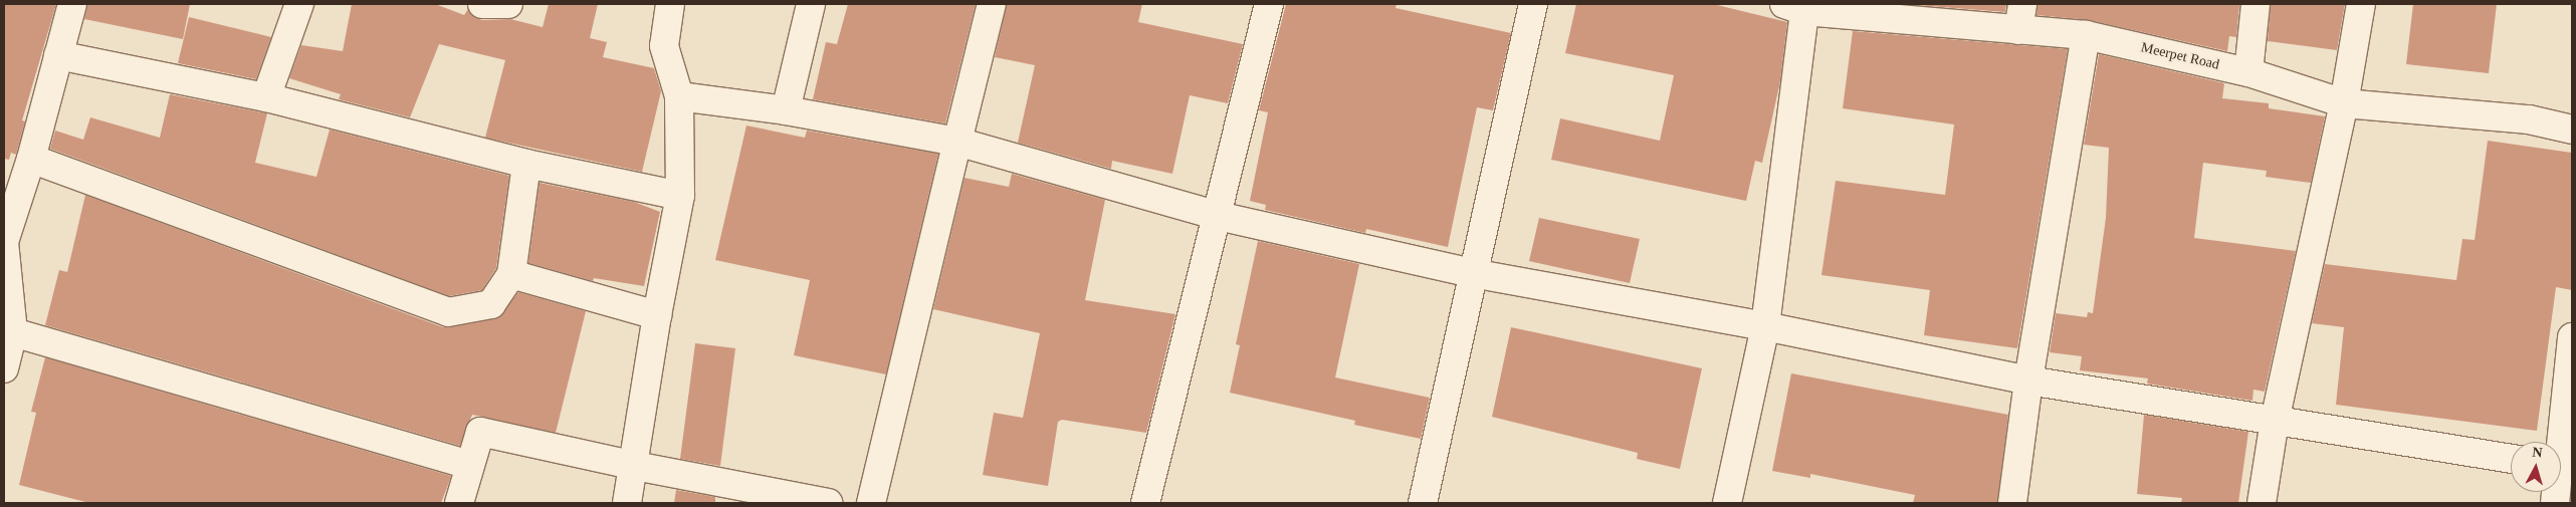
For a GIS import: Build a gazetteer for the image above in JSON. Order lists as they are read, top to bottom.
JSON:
{
  "streets": {
    "street": ["Meerpet Road"]
  },
  "north": "top"
}
